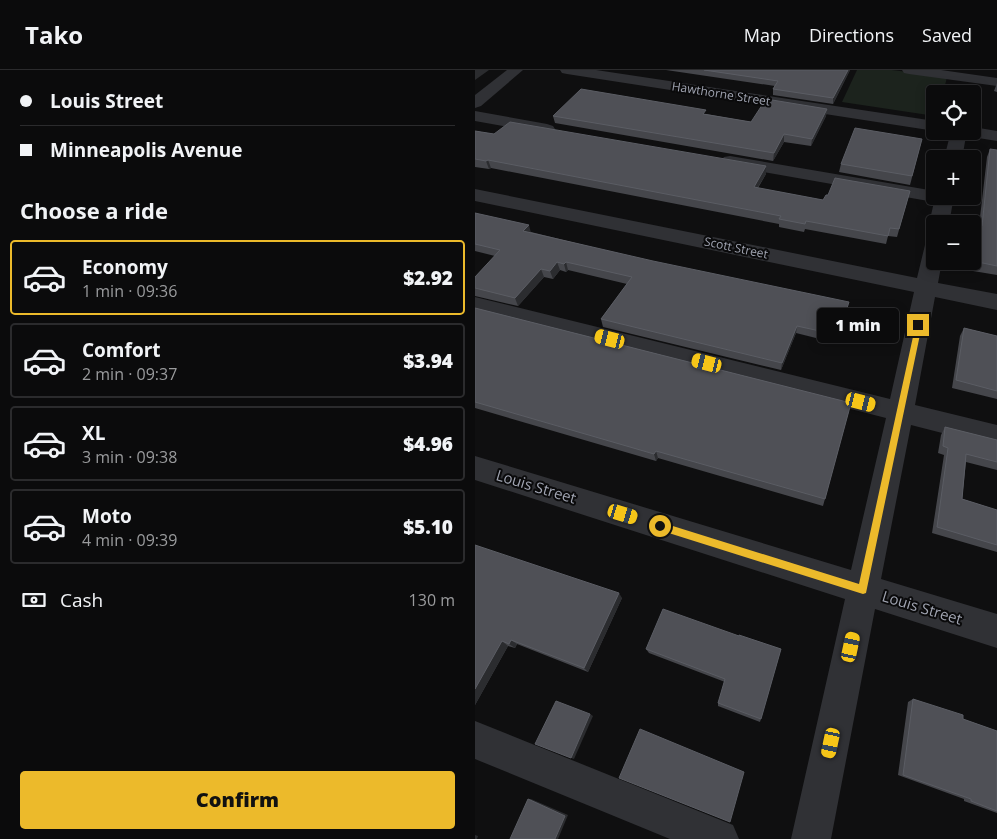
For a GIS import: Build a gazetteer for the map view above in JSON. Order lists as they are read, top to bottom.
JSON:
{
  "streets": {
    "street": ["Hawthorne Street", "Scott Street", "Louis Street"]
  },
  "page": {
    "header": "Tako",
    "nav": ["Map", "Directions", "Saved"],
    "banner": ["Louis Street", "Minneapolis Avenue"],
    "map_buttons": ["+", "−"],
    "heading": "Choose a ride",
    "list": [
      {
        "name": "Economy",
        "note": "1 min · 09:36",
        "value": "$2.92"
      },
      {
        "name": "Comfort",
        "note": "2 min · 09:37",
        "value": "$3.94"
      },
      {
        "name": "XL",
        "note": "3 min · 09:38",
        "value": "$4.96"
      },
      {
        "name": "Moto",
        "note": "4 min · 09:39",
        "value": "$5.10"
      }
    ],
    "bubble": "1 min",
    "pay": ["Cash", "130 m"],
    "buttons": "Confirm"
  }
}
